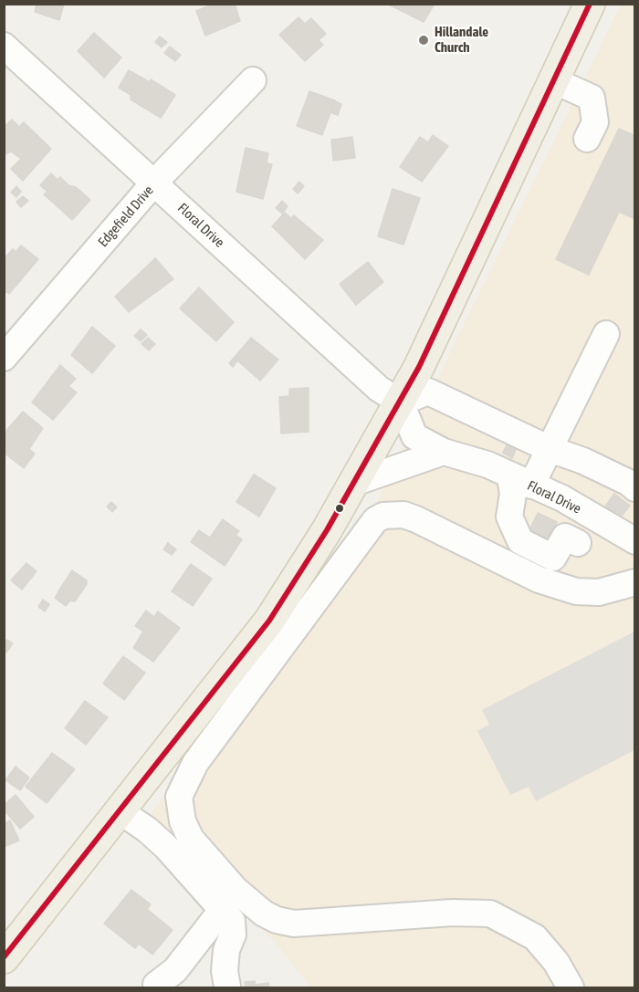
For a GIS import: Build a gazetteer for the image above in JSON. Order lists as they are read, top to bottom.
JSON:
{
  "streets": {
    "street": ["Edgefield Drive", "Floral Drive"]
  },
  "crossings": [
    ["Edgefield Drive", "Floral Drive"]
  ],
  "places": ["Hillandale Church"]
}
